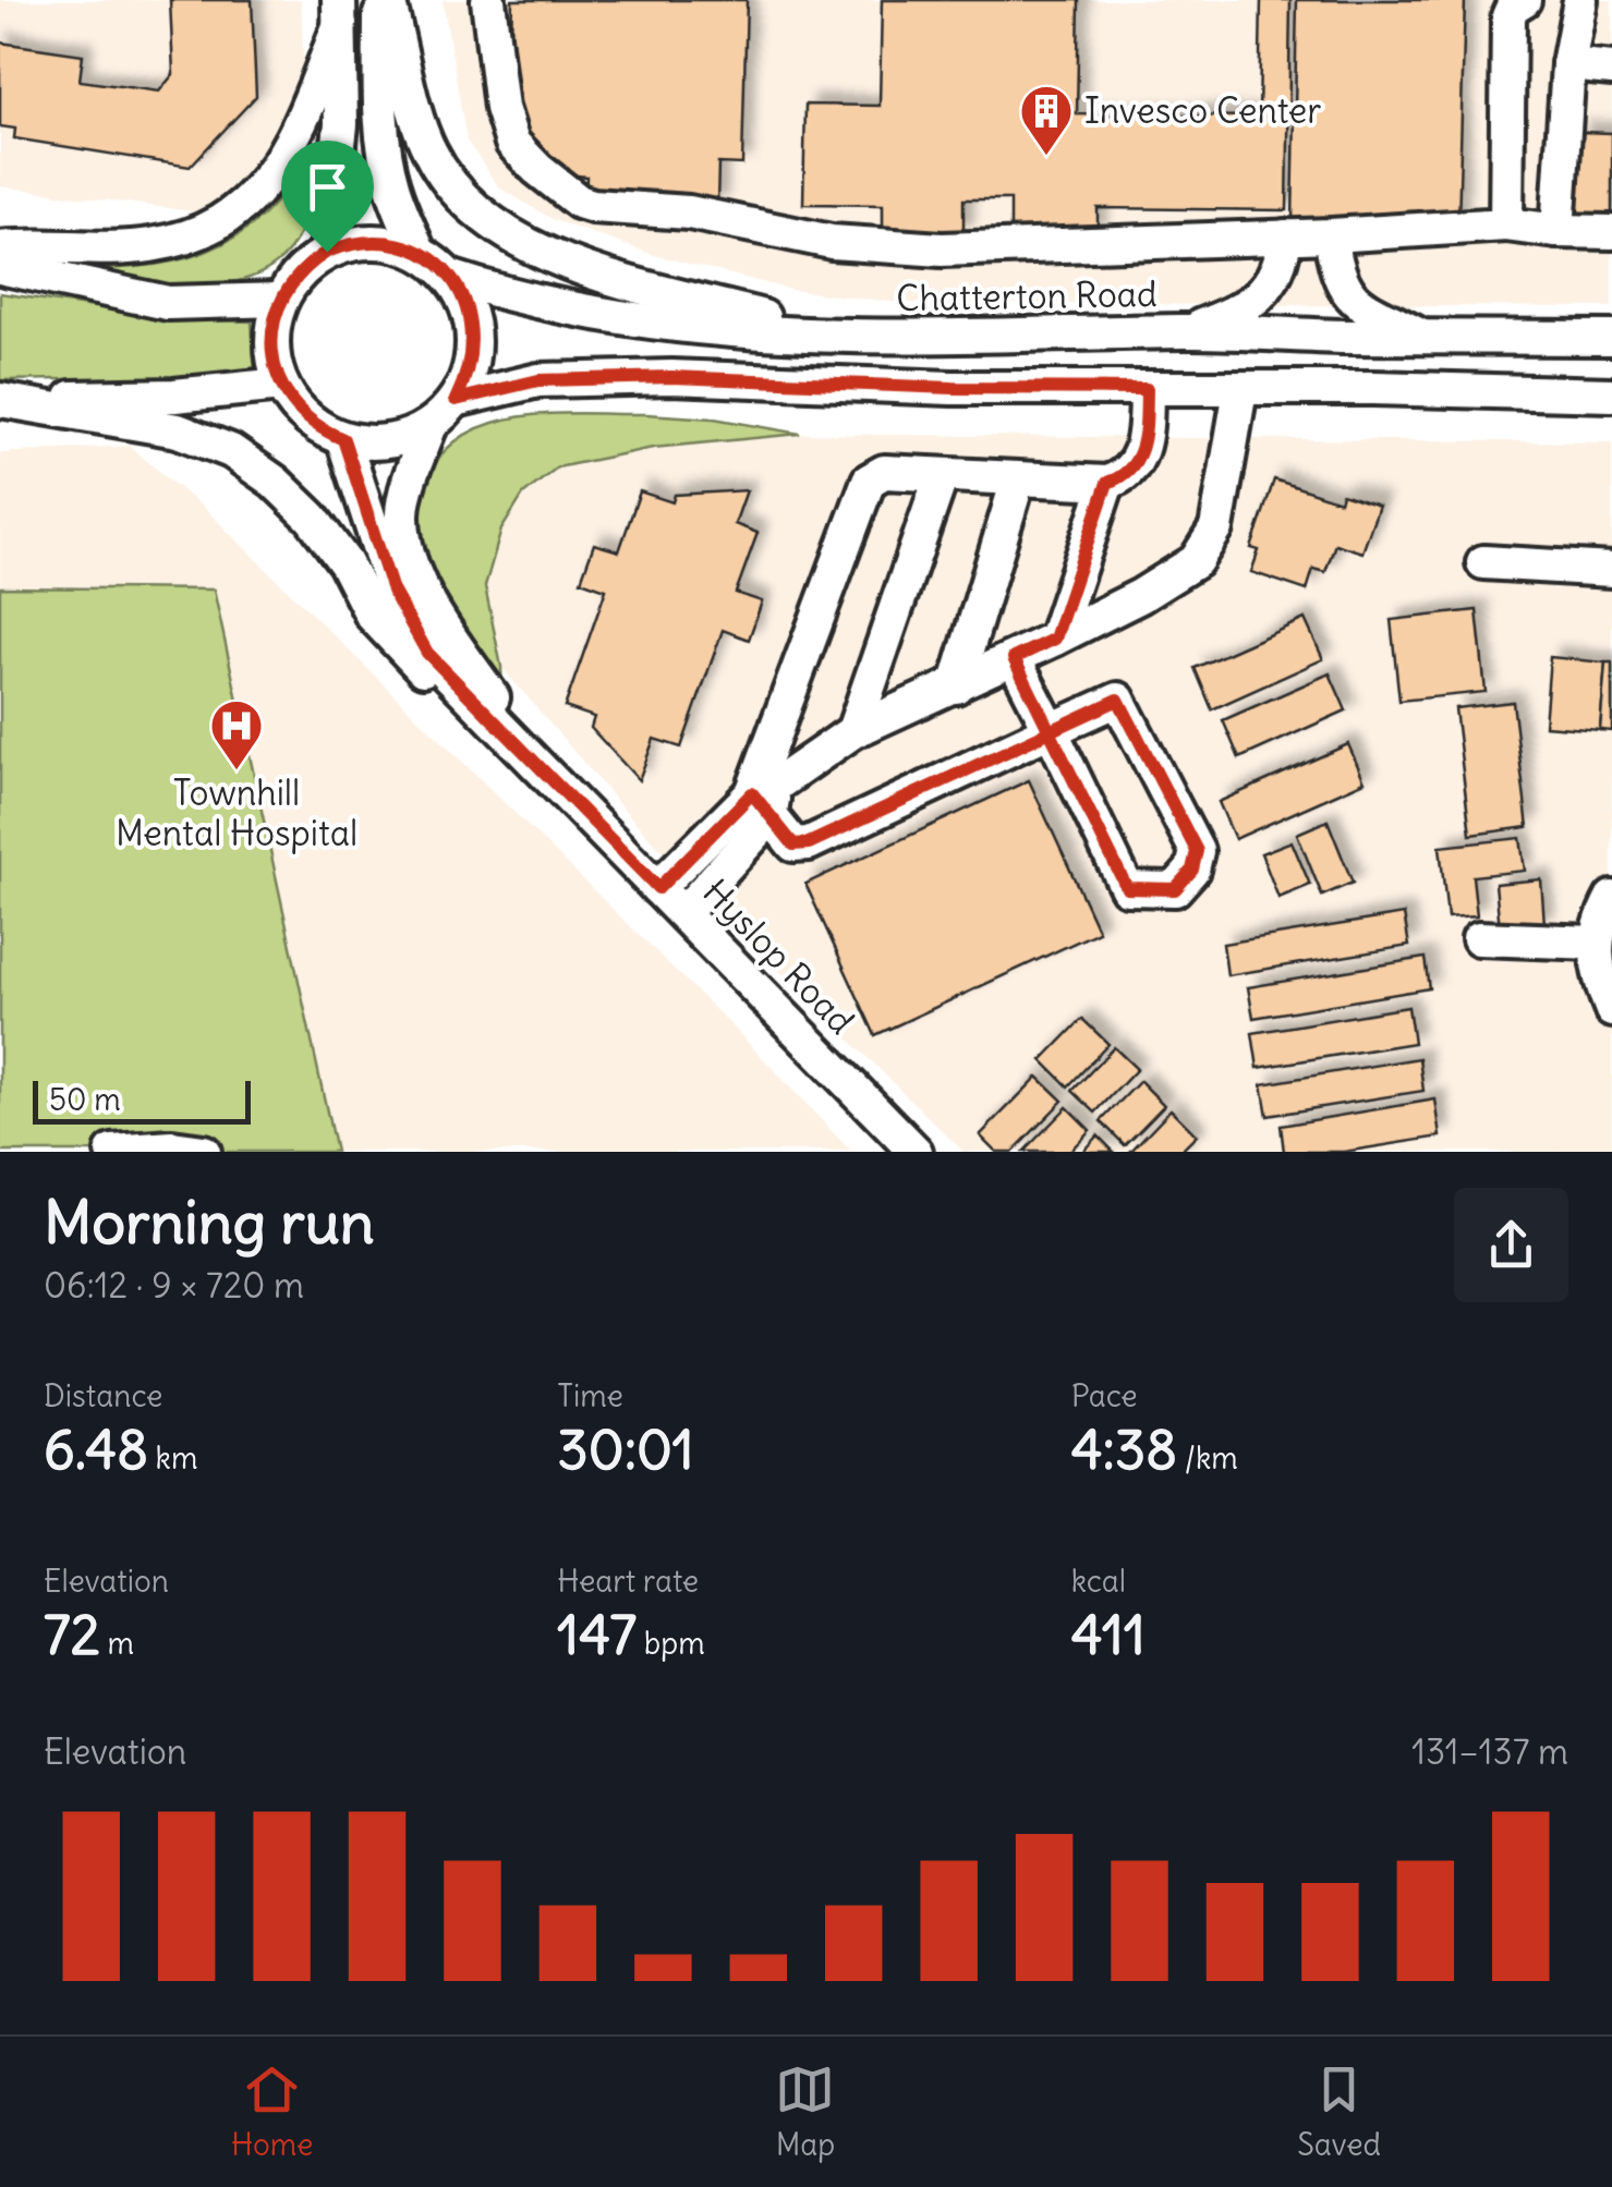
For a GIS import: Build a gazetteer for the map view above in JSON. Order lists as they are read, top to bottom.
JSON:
{
  "streets": {
    "street": ["Chatterton Road", "Hyslop Road"]
  },
  "crossings": [
    ["Chatterton Road", "Hyslop Road"]
  ],
  "places": {
    "building": ["Invesco Center"],
    "hospital": ["Townhill Mental Hospital"]
  },
  "scale_bar": "50 m",
  "page": {
    "scale": "50 m",
    "heading": ["Morning run", "06:12 · 9 × 720 m"],
    "stats": [
      ["Distance", "6.48 km"],
      ["Time", "30:01"],
      ["Pace", "4:38 /km"],
      ["Elevation", "72 m"],
      ["Heart rate", "147 bpm"],
      ["kcal", "411"]
    ],
    "chart": ["Elevation", "131–137 m"],
    "tabs": ["Home", "Map", "Saved"]
  }
}
